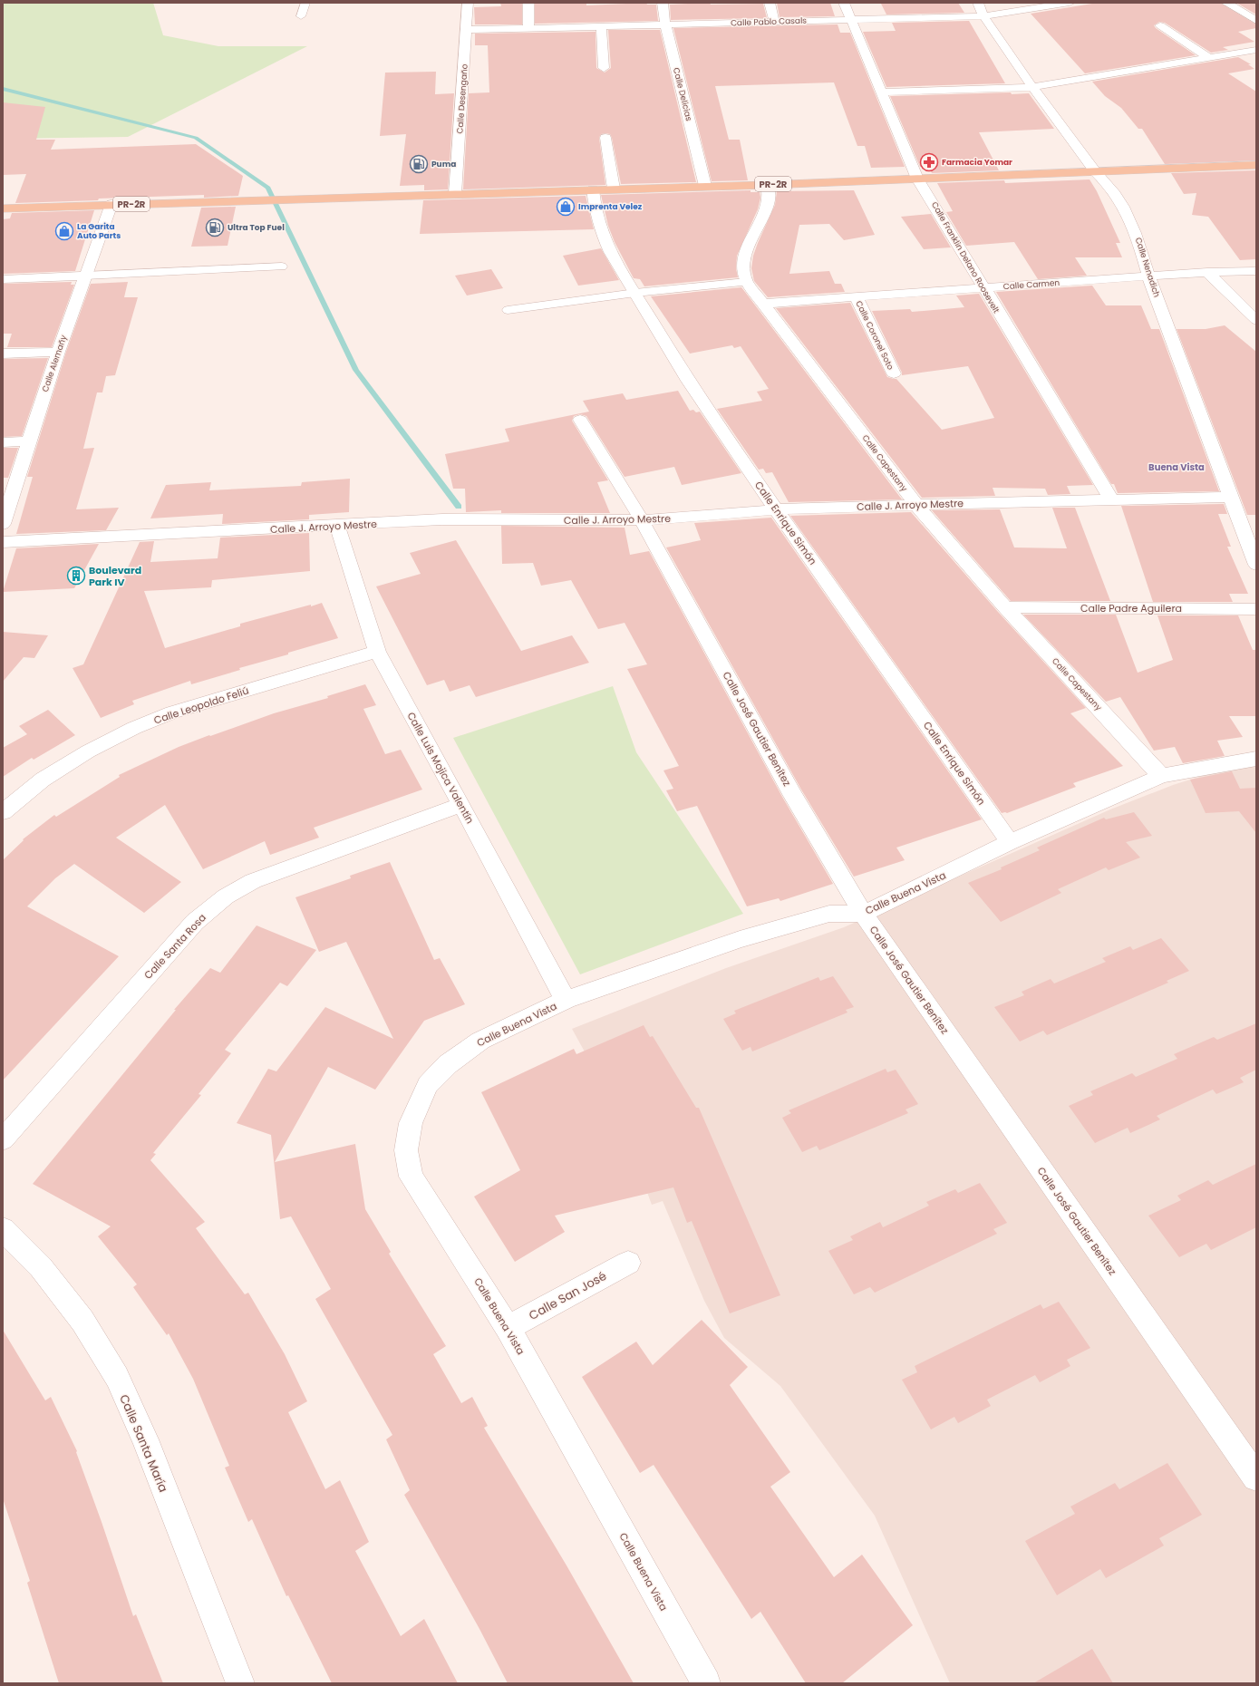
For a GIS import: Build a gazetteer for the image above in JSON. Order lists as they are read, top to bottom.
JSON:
{
  "streets": {
    "main road": ["PR-2R"],
    "street": [
      "Calle Pablo Casals",
      "Calle Delicias",
      "Calle Desengaño",
      "Calle Franklin Delano Roosevelt",
      "Calle Nenadich",
      "Calle Carmen",
      "Calle Coronel Soto",
      "Calle Alemañy",
      "Calle Capestany",
      "Calle J. Arroyo Mestre",
      "Calle Enrique Simón",
      "Calle Padre Aguilera",
      "Calle Leopoldo Feliú",
      "Calle José Gautier Benítez",
      "Calle Luis Mojica Valentín",
      "Calle Buena Vista",
      "Calle Santa Rosa",
      "Calle San José",
      "Calle Santa María"
    ]
  },
  "crossings": [
    ["Calle Pablo Casals", "Calle Delicias"],
    ["Calle Pablo Casals", "Calle Desengaño"],
    ["Calle Pablo Casals", "Calle Franklin Delano Roosevelt"],
    ["Calle Pablo Casals", "Calle Nenadich"],
    ["Calle Delicias", "PR-2R"],
    ["Calle Desengaño", "PR-2R"],
    ["PR-2R", "Calle Franklin Delano Roosevelt"],
    ["PR-2R", "Calle Nenadich"],
    ["PR-2R", "Calle Alemañy"],
    ["PR-2R", "Calle Capestany"],
    ["PR-2R", "Calle Enrique Simón"],
    ["Calle Franklin Delano Roosevelt", "Calle Carmen"],
    ["Calle Franklin Delano Roosevelt", "Calle J. Arroyo Mestre"],
    ["Calle Nenadich", "Calle Carmen"],
    ["Calle Nenadich", "Calle J. Arroyo Mestre"],
    ["Calle Carmen", "Calle Coronel Soto"],
    ["Calle Carmen", "Calle Capestany"],
    ["Calle Capestany", "Calle J. Arroyo Mestre"],
    ["Calle Capestany", "Calle Padre Aguilera"],
    ["Calle Capestany", "Calle Buena Vista"],
    ["Calle J. Arroyo Mestre", "Calle Enrique Simón"],
    ["Calle J. Arroyo Mestre", "Calle José Gautier Benítez"],
    ["Calle J. Arroyo Mestre", "Calle Luis Mojica Valentín"],
    ["Calle Enrique Simón", "Calle Buena Vista"],
    ["Calle Leopoldo Feliú", "Calle Luis Mojica Valentín"],
    ["Calle José Gautier Benítez", "Calle Buena Vista"],
    ["Calle Luis Mojica Valentín", "Calle Buena Vista"],
    ["Calle Luis Mojica Valentín", "Calle Santa Rosa"],
    ["Calle Buena Vista", "Calle San José"]
  ],
  "districts": ["Buena Vista"],
  "places": {
    "pharmacy": ["Farmacia Yomar"],
    "fuel station": ["Puma", "Ultra Top Fuel"],
    "shop": ["Imprenta Velez", "La Garita Auto Parts"],
    "building": ["Boulevard Park IV"]
  }
}
